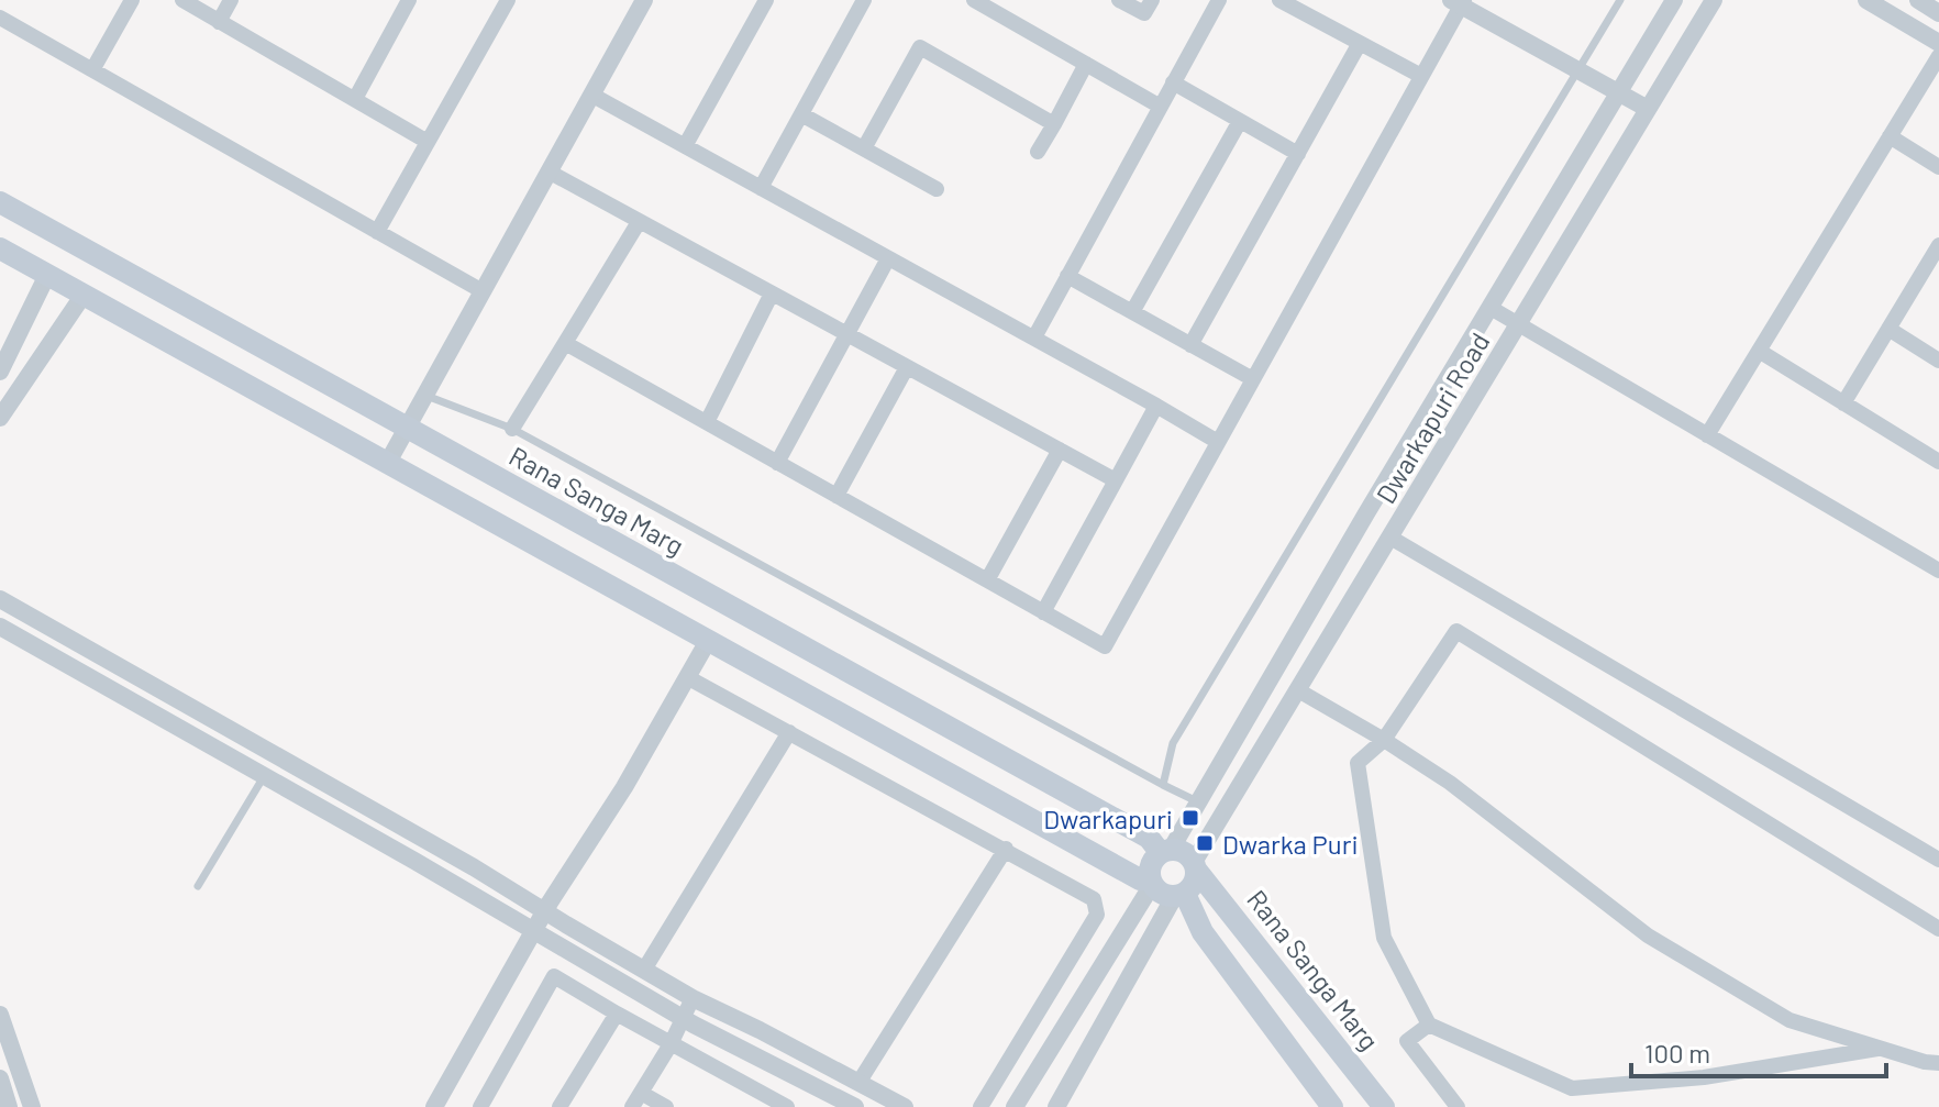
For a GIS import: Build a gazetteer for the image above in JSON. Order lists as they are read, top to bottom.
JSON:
{
  "streets": {
    "main road": ["Rana Sanga Marg"],
    "street": ["Dwarkapuri Road"]
  },
  "crossings": [
    ["Dwarkapuri Road", "Rana Sanga Marg"]
  ],
  "places": {
    "transit": ["Dwarkapuri", "Dwarka Puri"]
  },
  "scale_bar": "100 m"
}
